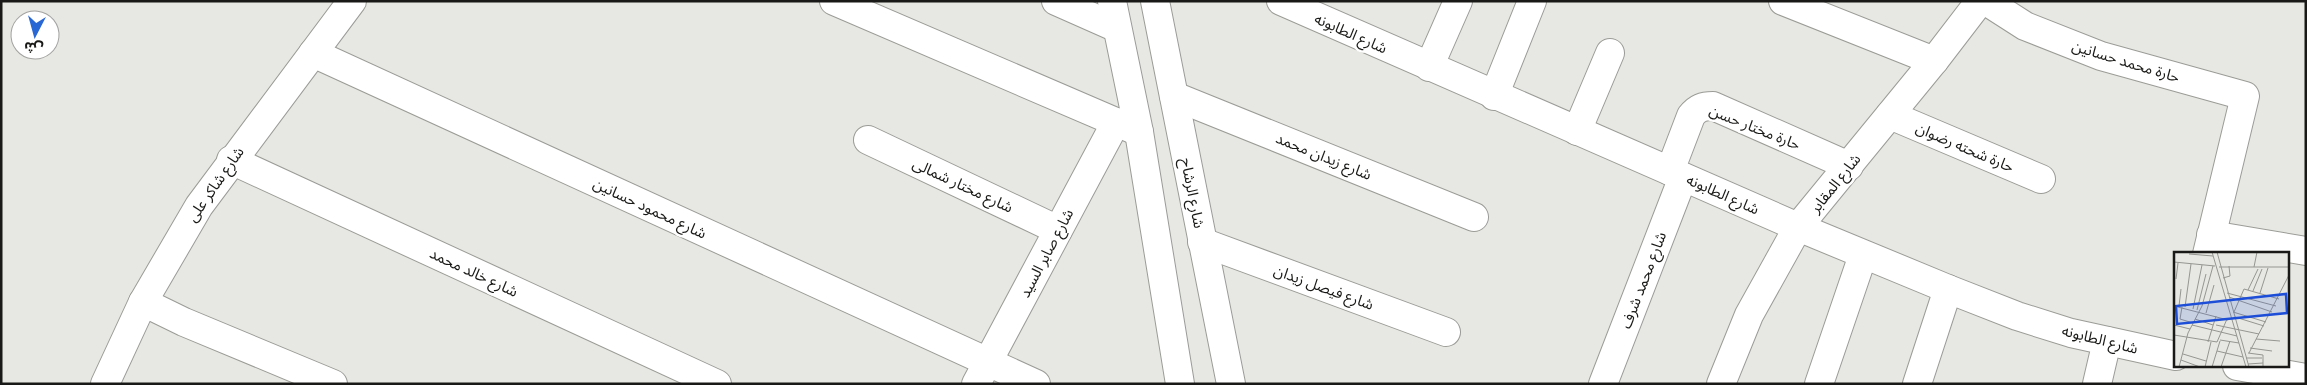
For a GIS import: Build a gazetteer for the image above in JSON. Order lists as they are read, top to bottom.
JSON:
{
  "streets": {
    "street": [
      "شارع الطابونه",
      "حارة محمد حسانين",
      "حارة مختار حسن",
      "حارة شحته رضوان",
      "شارع زيدان محمد",
      "شارع المقابر",
      "شارع شاكر على",
      "شارع مختار شمالى",
      "شارع الرشاح",
      "شارع محمود حسانين",
      "شارع صابر السيد",
      "شارع خالد محمد",
      "شارع محمد شرف",
      "شارع فيصل زيدان"
    ]
  },
  "crossings": [
    ["شارع الطابونه", "حارة مختار حسن"],
    ["شارع الطابونه", "شارع المقابر"],
    ["شارع الطابونه", "شارع محمد شرف"],
    ["حارة مختار حسن", "شارع المقابر"],
    ["حارة مختار حسن", "شارع محمد شرف"],
    ["حارة شحته رضوان", "شارع المقابر"],
    ["شارع زيدان محمد", "شارع الرشاح"],
    ["شارع شاكر على", "شارع محمود حسانين"],
    ["شارع شاكر على", "شارع خالد محمد"],
    ["شارع مختار شمالى", "شارع صابر السيد"],
    ["شارع الرشاح", "شارع فيصل زيدان"],
    ["شارع محمود حسانين", "شارع صابر السيد"]
  ],
  "north": "bottom"
}
